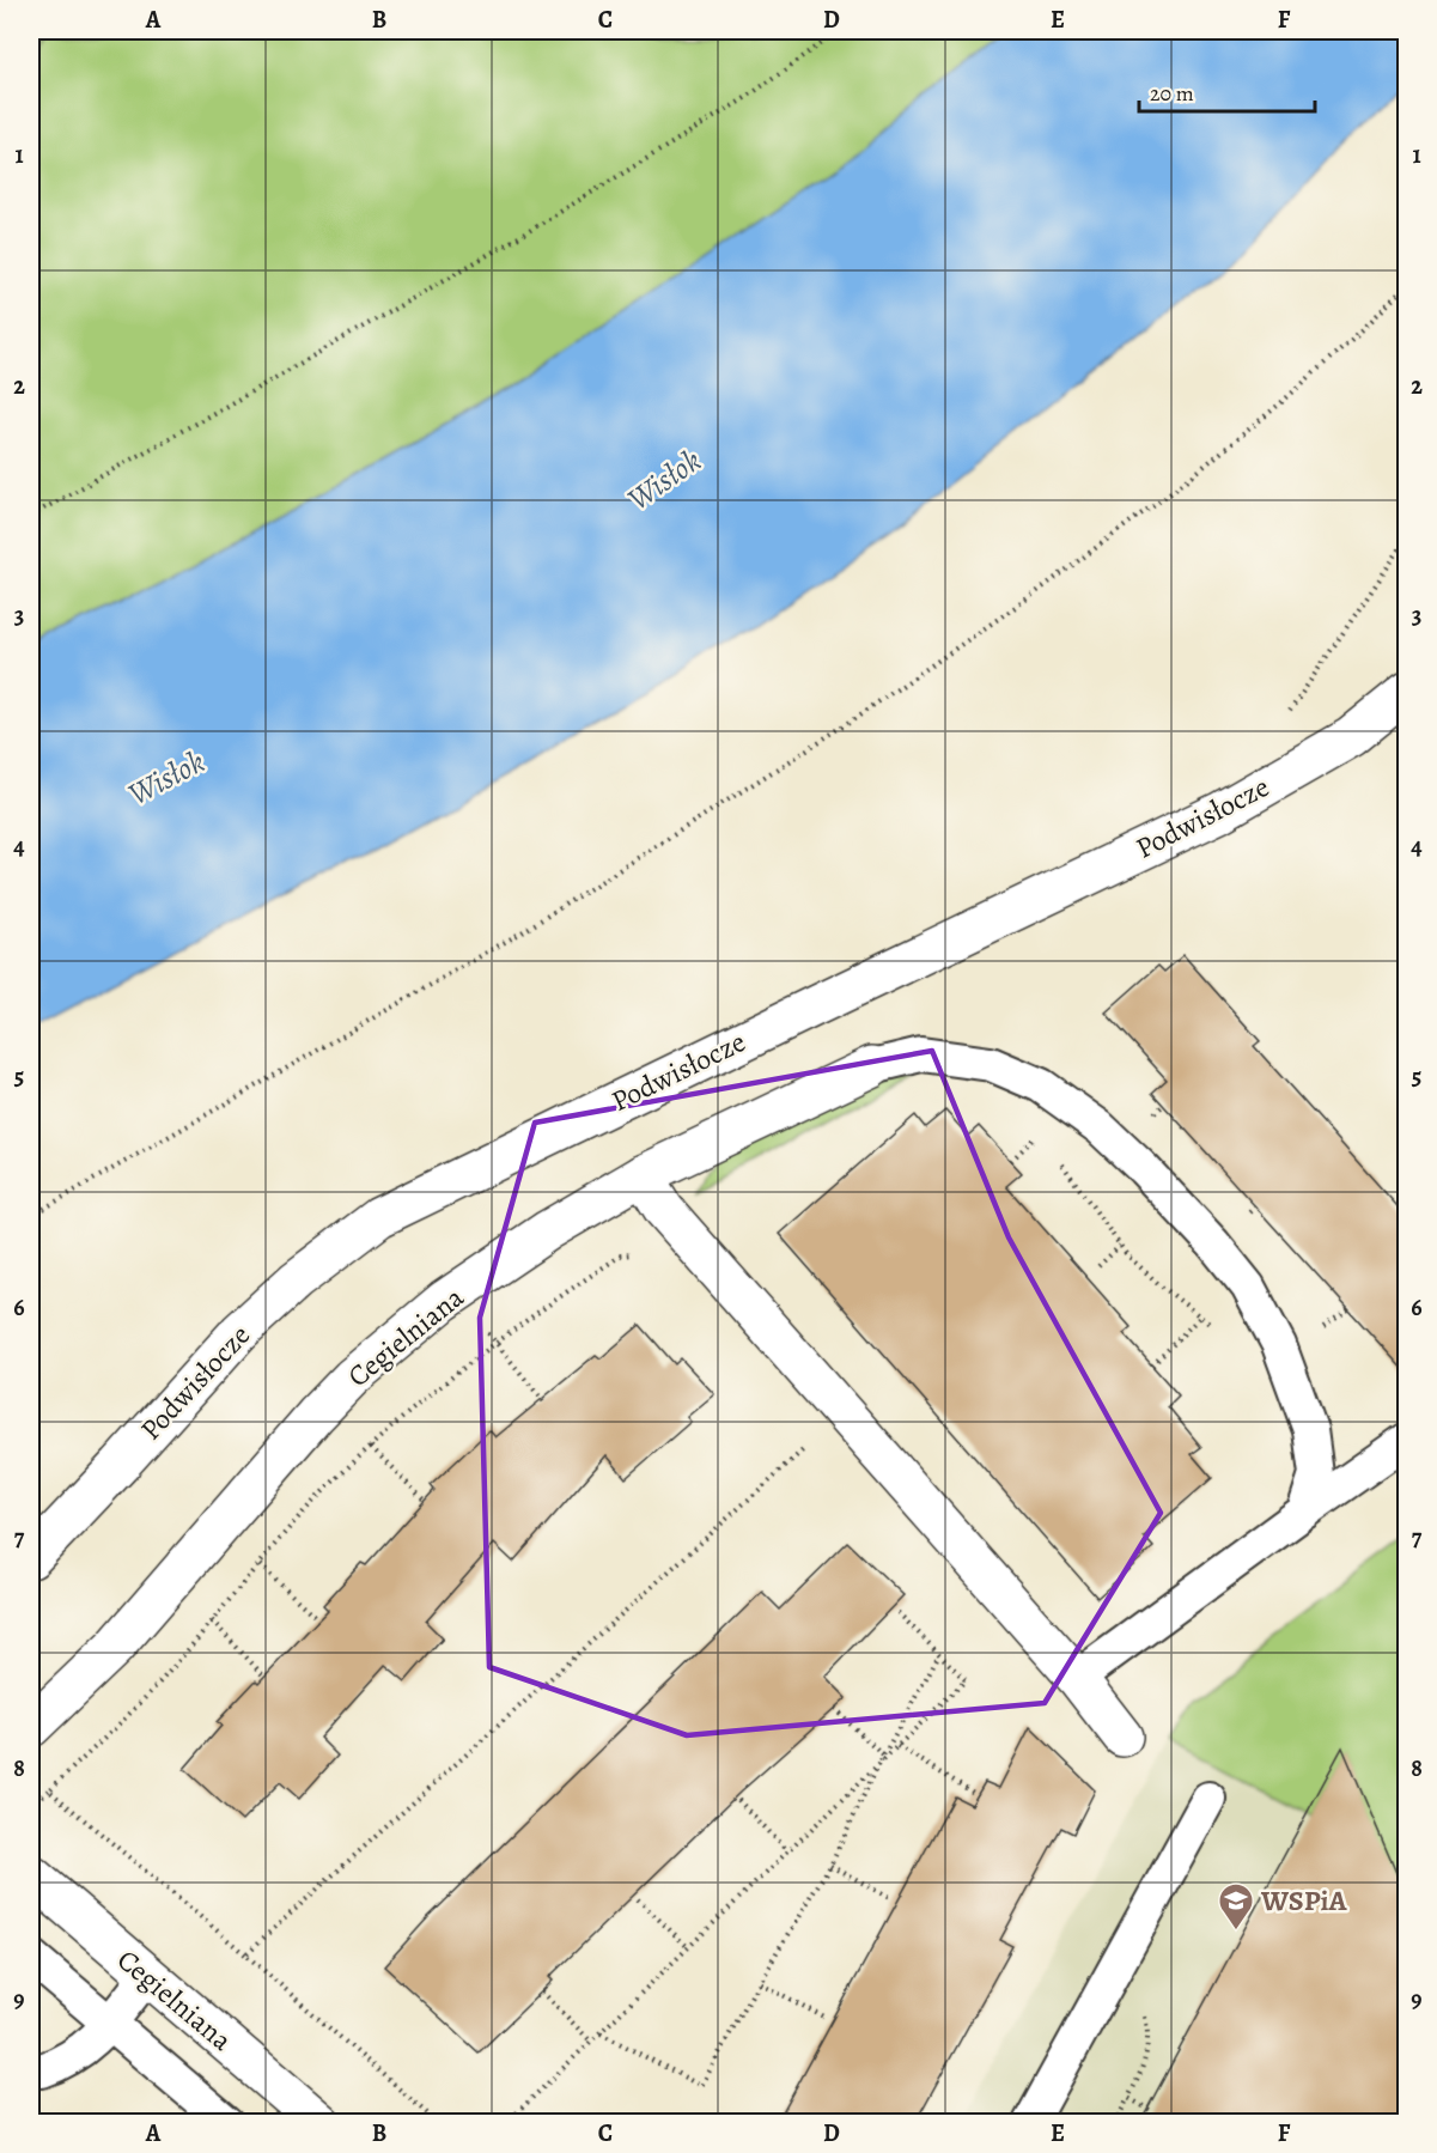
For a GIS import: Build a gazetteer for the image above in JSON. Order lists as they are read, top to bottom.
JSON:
{
  "streets": {
    "street": ["Podwisłocze", "Cegielniana"]
  },
  "water": ["Wisłok"],
  "places": {
    "school or university": ["WSPiA"]
  },
  "scale_bar": "20 m",
  "grid": {
    "columns": [
      "A",
      "B",
      "C",
      "D",
      "E",
      "F"
    ],
    "rows": [
      "1",
      "2",
      "3",
      "4",
      "5",
      "6",
      "7",
      "8",
      "9"
    ]
  }
}
